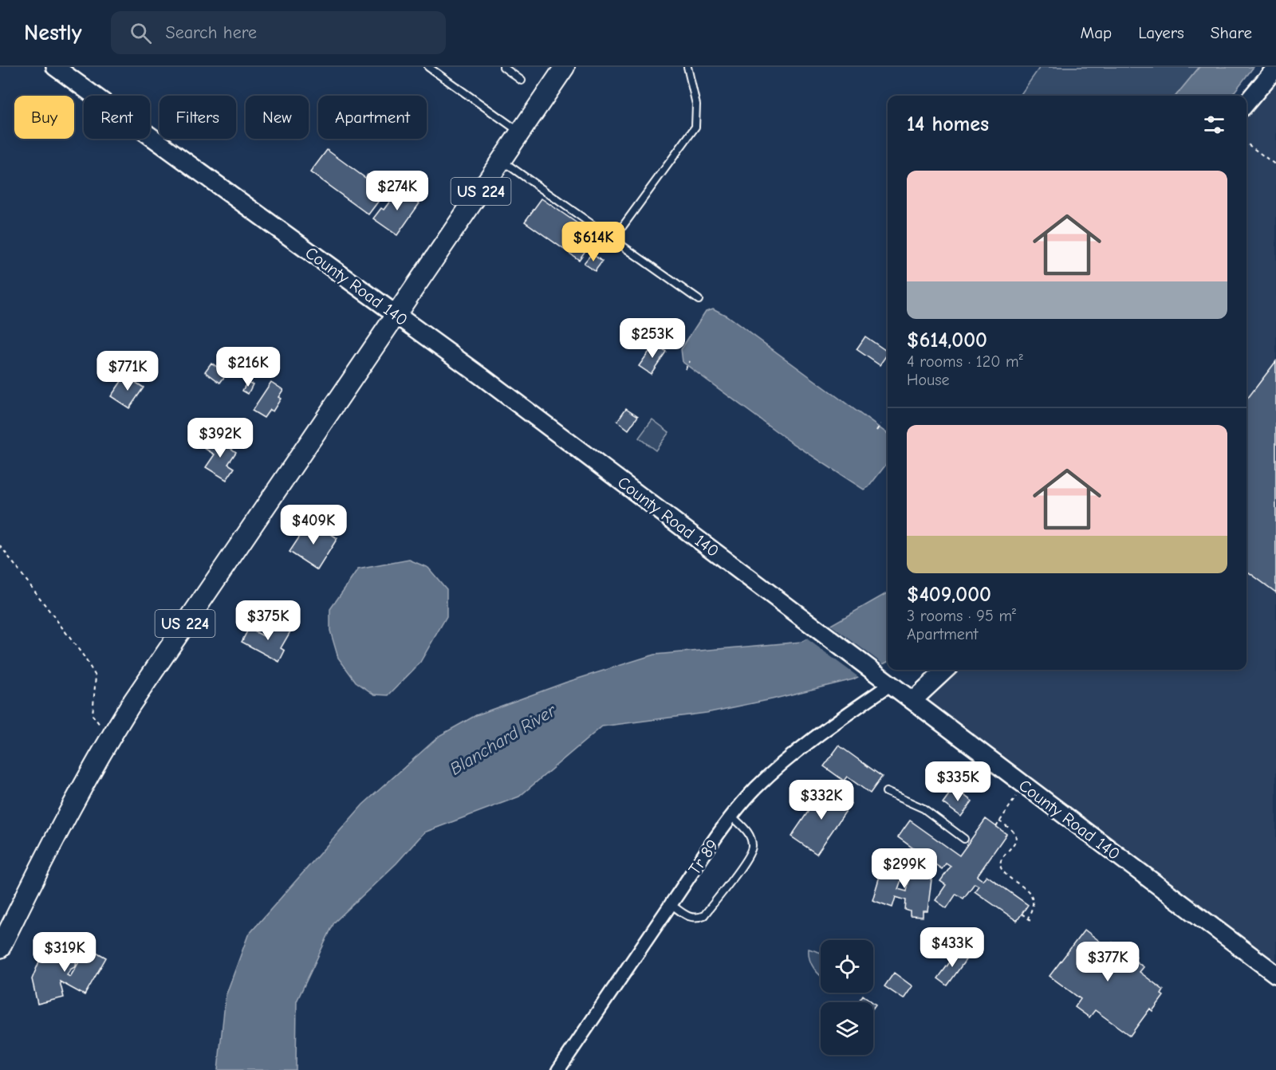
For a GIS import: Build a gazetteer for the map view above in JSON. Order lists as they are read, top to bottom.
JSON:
{
  "streets": {
    "main road": ["US 224"],
    "street": ["County Road 140", "Tr 89"]
  },
  "crossings": [
    ["US 224", "County Road 140"],
    ["County Road 140", "Tr 89"]
  ],
  "water": ["Blanchard River"],
  "page": {
    "header": "Nestly",
    "search": "Search here",
    "nav": ["Map", "Layers", "Share"],
    "chip": [
      "Buy",
      "Rent",
      "Filters",
      "New",
      "Apartment"
    ],
    "heading": "14 homes",
    "list": [
      {
        "name": "$614,000",
        "note": "4 rooms · 120 m² · House"
      },
      {
        "name": "$409,000",
        "note": "3 rooms · 95 m² · Apartment"
      }
    ],
    "price": [
      "$274K",
      "$614K",
      "$253K",
      "$216K",
      "$771K",
      "$392K",
      "$409K",
      "$375K",
      "$335K",
      "$332K",
      "$299K",
      "$433K",
      "$319K",
      "$377K"
    ]
  }
}
